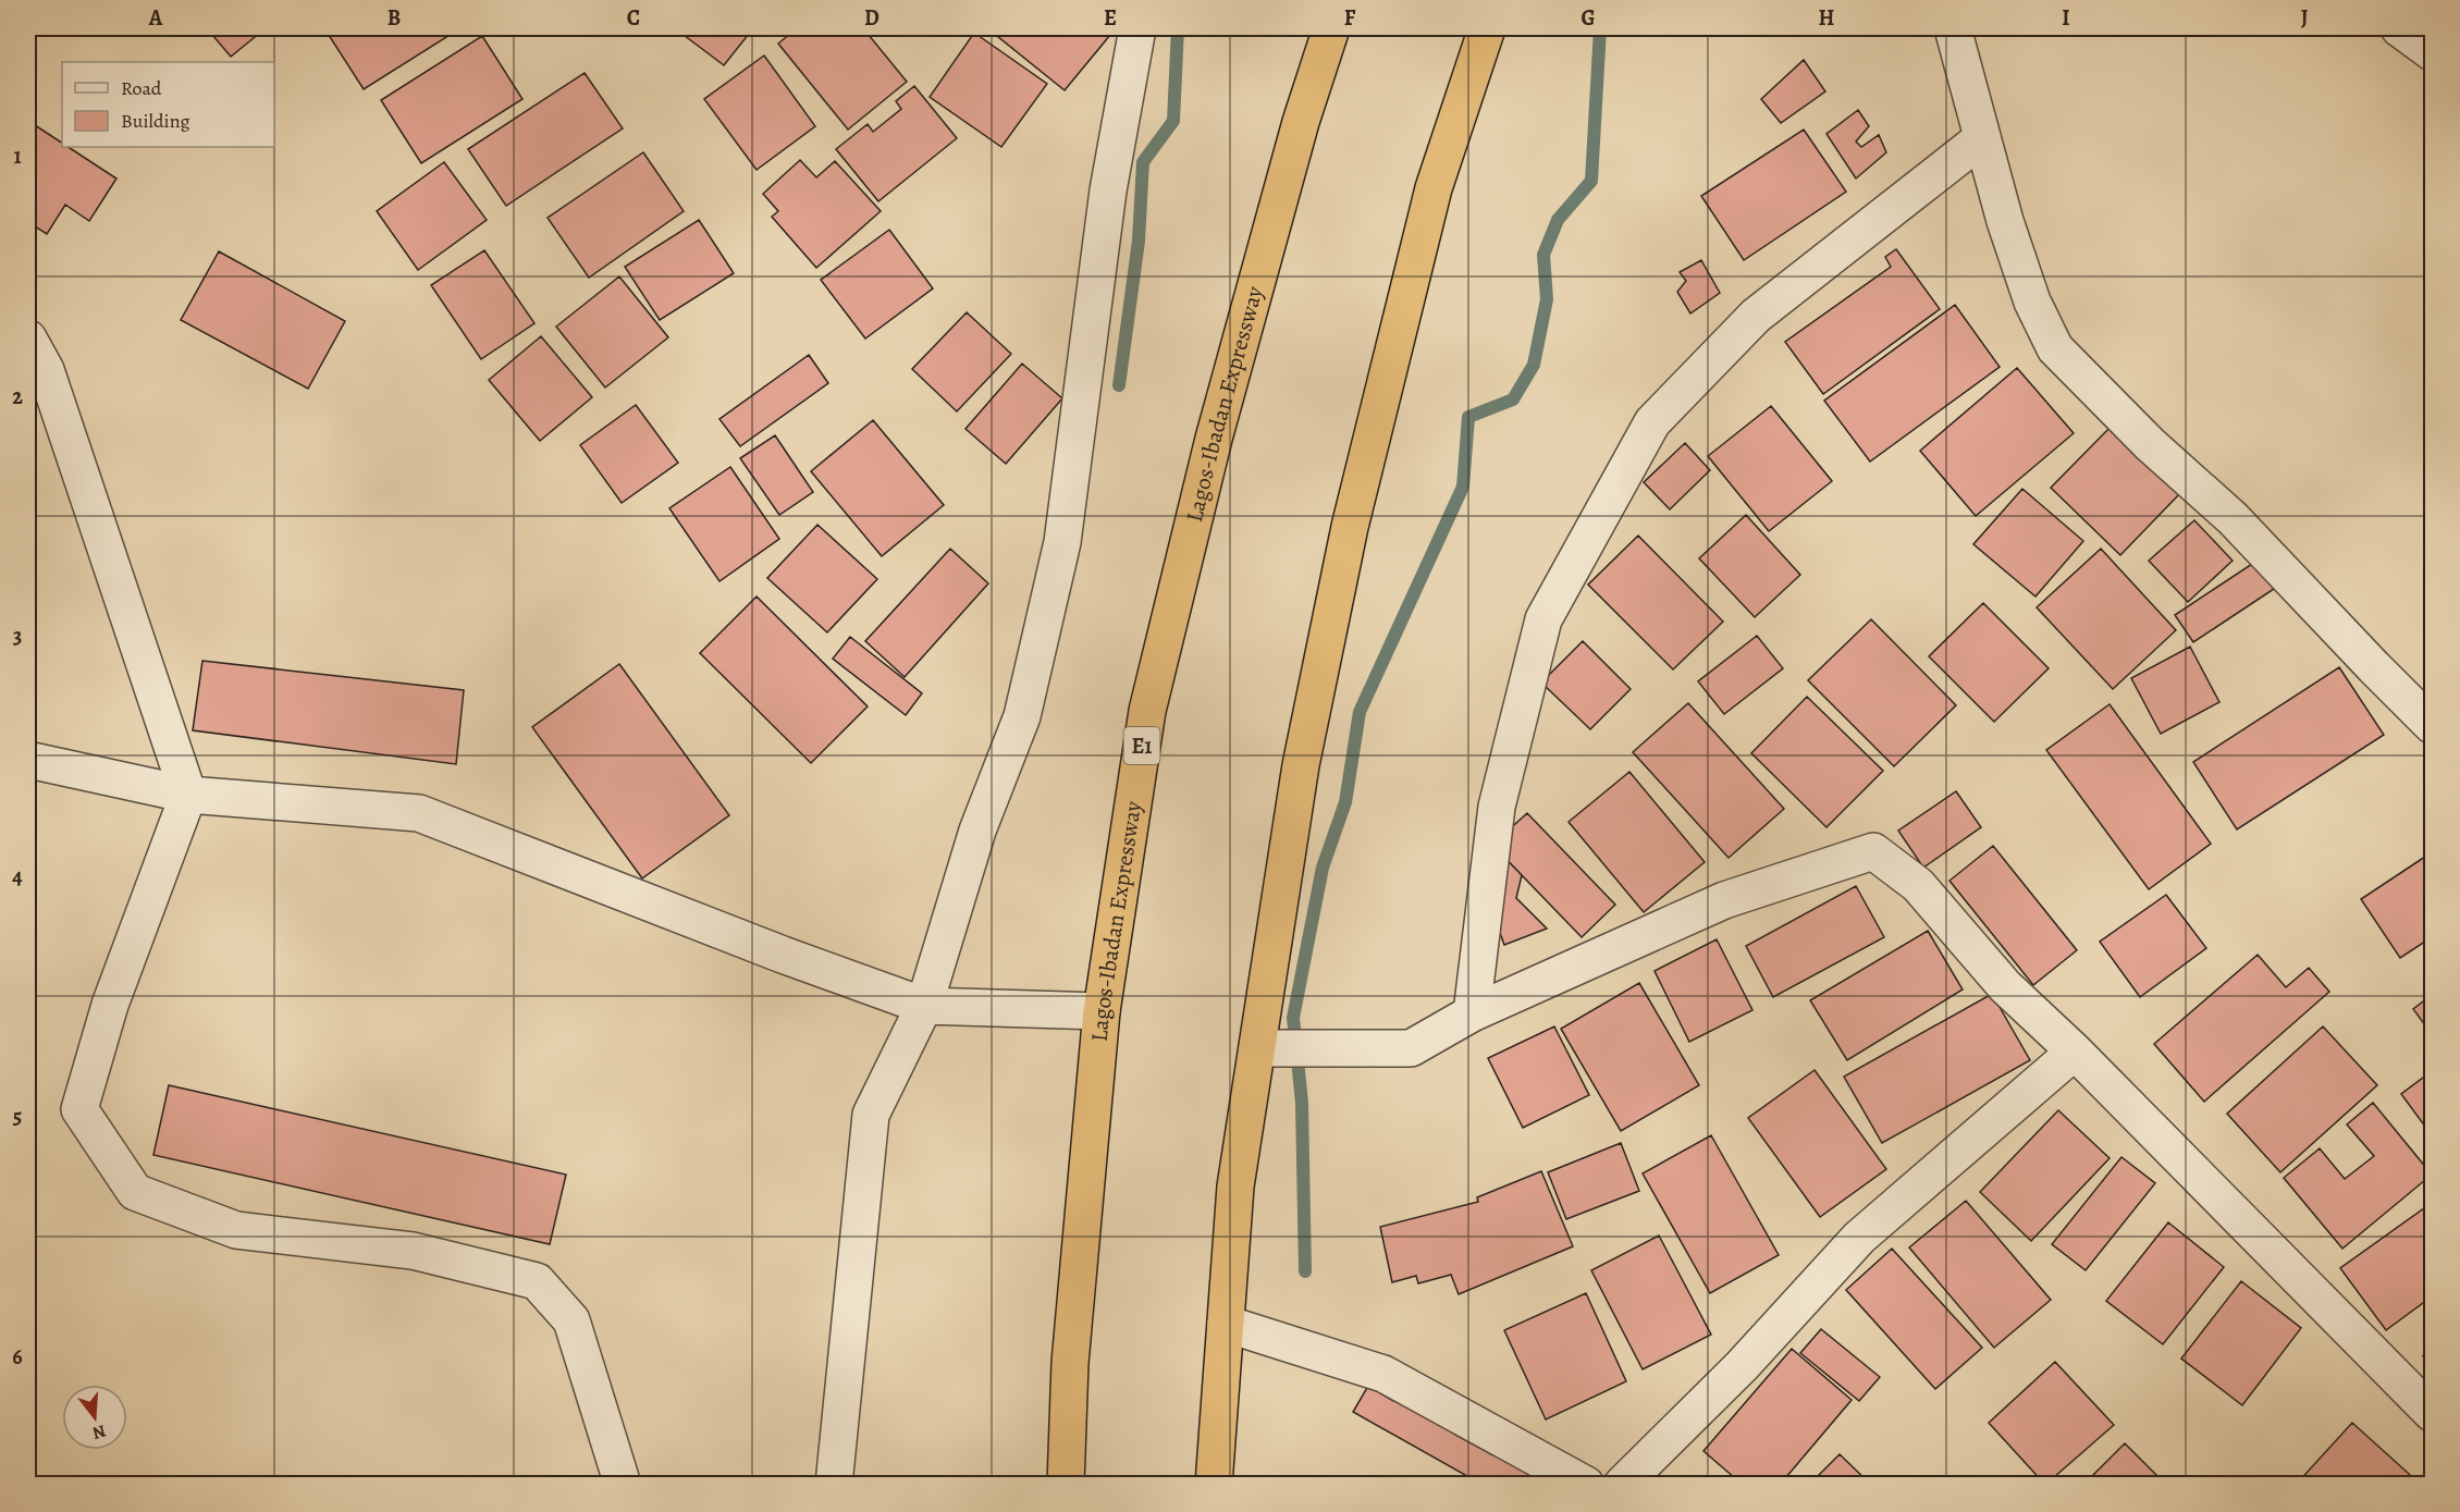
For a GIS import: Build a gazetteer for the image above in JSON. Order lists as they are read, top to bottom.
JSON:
{
  "streets": {
    "highway": ["Lagos-Ibadan Expressway", "E1"]
  },
  "legend": ["Road", "Building"],
  "north": "bottom",
  "grid": {
    "columns": [
      "A",
      "B",
      "C",
      "D",
      "E",
      "F",
      "G",
      "H",
      "I",
      "J"
    ],
    "rows": [
      "1",
      "2",
      "3",
      "4",
      "5",
      "6"
    ]
  }
}
